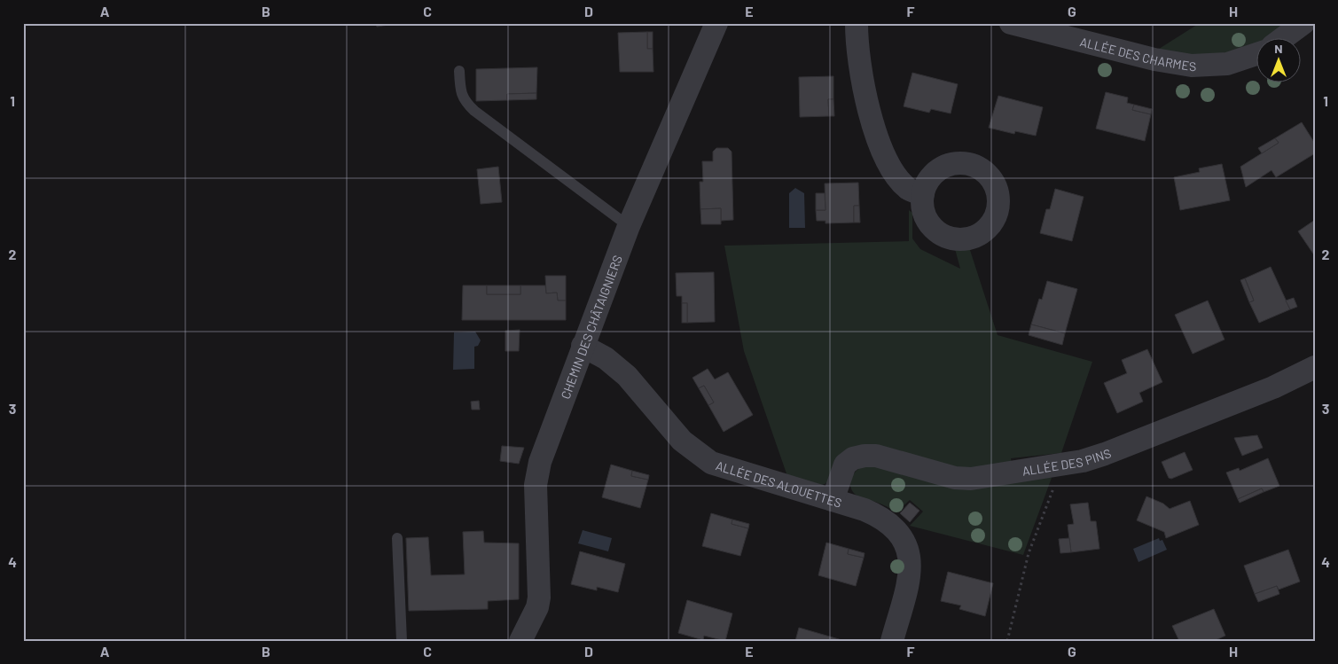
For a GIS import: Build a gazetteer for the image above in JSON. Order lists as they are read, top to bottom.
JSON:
{
  "streets": {
    "street": [
      "ALLÉE DES CHARMES",
      "CHEMIN DES CHÂTAIGNIERS",
      "ALLÉE DES PINS",
      "ALLÉE DES ALOUETTES"
    ]
  },
  "crossings": [
    ["CHEMIN DES CHÂTAIGNIERS", "ALLÉE DES ALOUETTES"],
    ["ALLÉE DES PINS", "ALLÉE DES ALOUETTES"]
  ],
  "north": "top",
  "grid": {
    "columns": [
      "A",
      "B",
      "C",
      "D",
      "E",
      "F",
      "G",
      "H"
    ],
    "rows": [
      "1",
      "2",
      "3",
      "4"
    ]
  }
}
